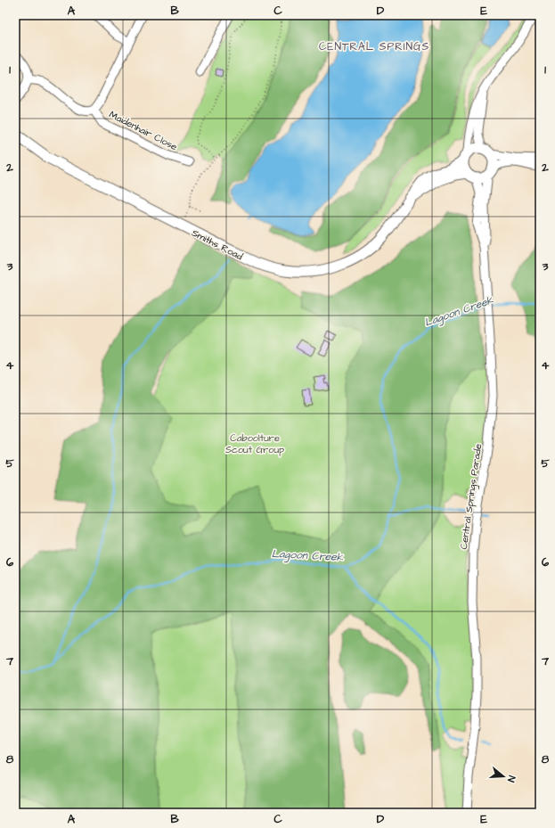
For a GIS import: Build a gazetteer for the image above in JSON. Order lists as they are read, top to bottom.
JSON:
{
  "streets": {
    "main road": ["Smiths Road"],
    "street": ["Maidenhair Close", "Central Springs Parade"]
  },
  "crossings": [
    ["Smiths Road", "Central Springs Parade"]
  ],
  "districts": ["CENTRAL SPRINGS"],
  "water": ["Lagoon Creek"],
  "parks": ["Caboolture Scout Group"],
  "north": "right",
  "grid": {
    "columns": [
      "A",
      "B",
      "C",
      "D",
      "E"
    ],
    "rows": [
      "1",
      "2",
      "3",
      "4",
      "5",
      "6",
      "7",
      "8"
    ]
  }
}
